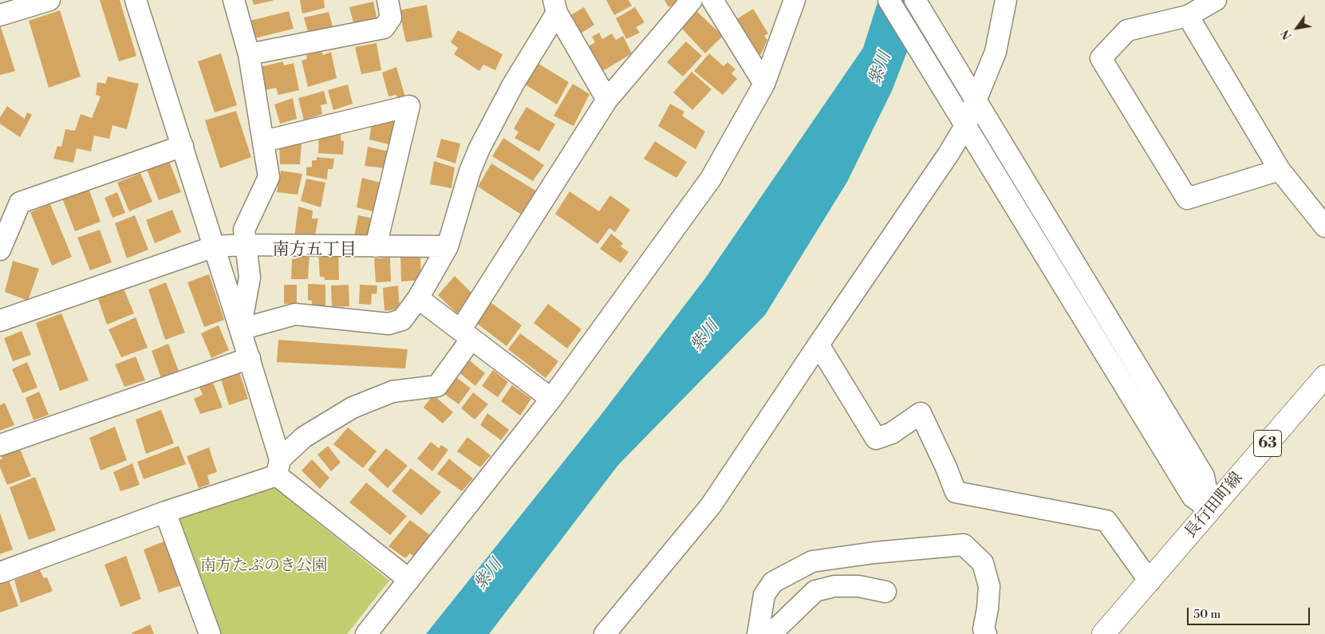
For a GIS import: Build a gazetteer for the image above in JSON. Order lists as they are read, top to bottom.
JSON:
{
  "streets": {
    "main road": ["63", "長行田町線"]
  },
  "districts": ["南方五丁目"],
  "water": ["紫川"],
  "parks": ["南方たぶのき公園"],
  "scale_bar": "50 m",
  "north": "bottom left"
}
